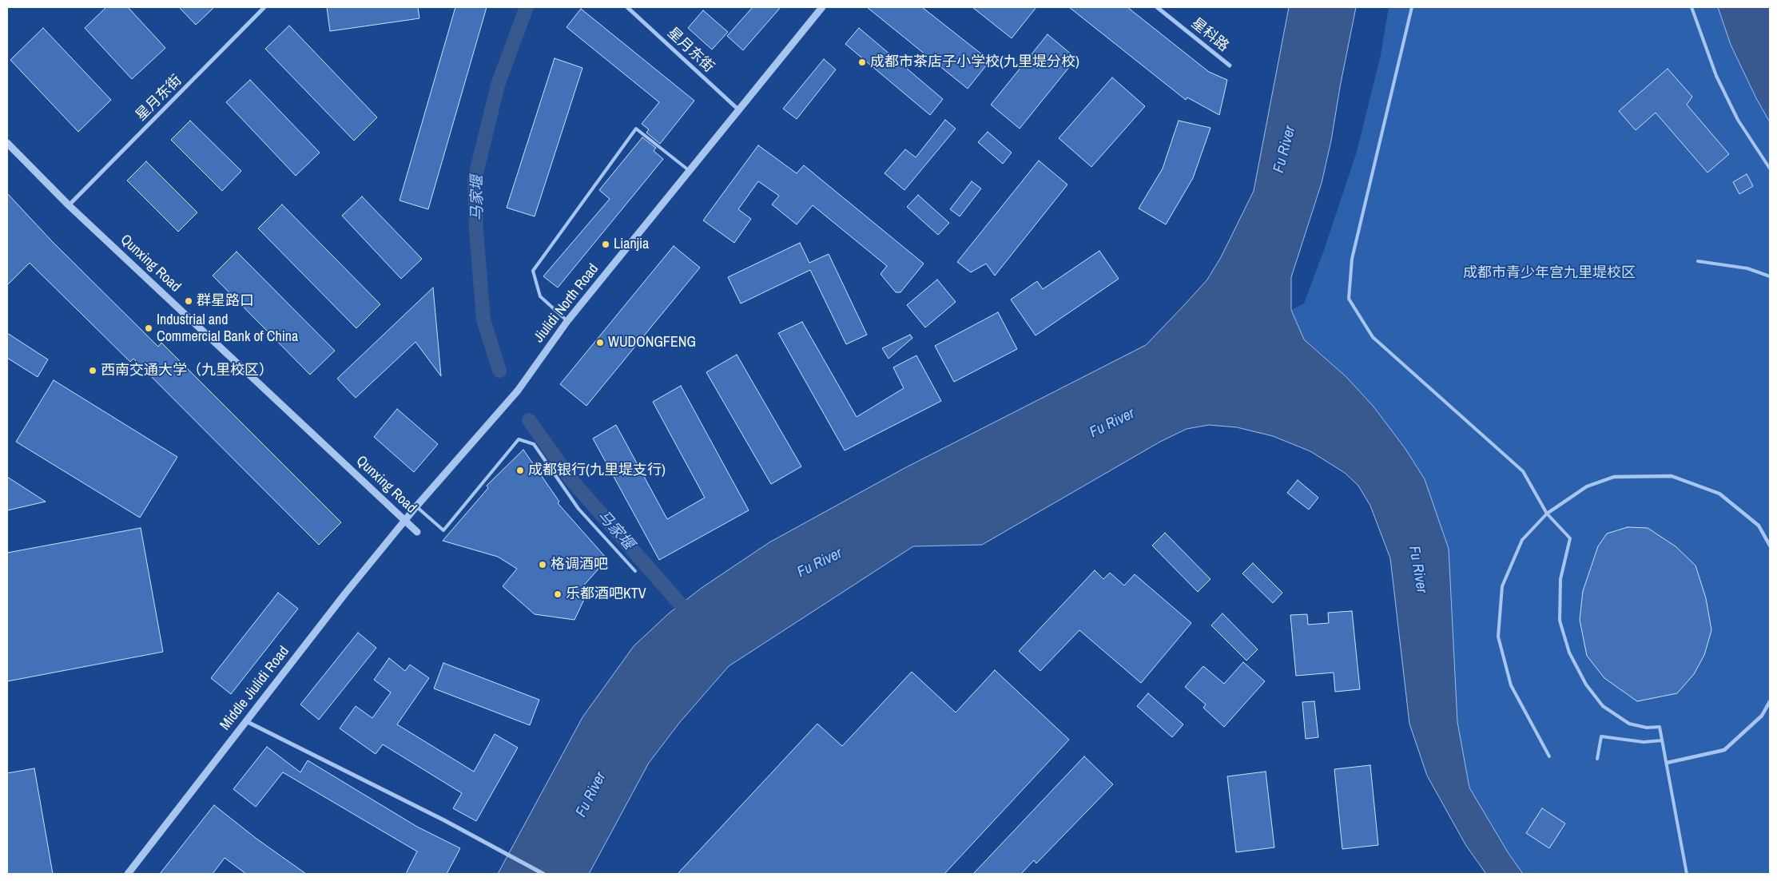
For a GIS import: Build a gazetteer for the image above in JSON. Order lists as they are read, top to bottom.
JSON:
{
  "streets": {
    "street": [
      "星科路",
      "星月东街",
      "Qunxing Road",
      "Jiulidi North Road",
      "Middle Jiulidi Road"
    ]
  },
  "crossings": [
    ["星月东街", "Qunxing Road"],
    ["星月东街", "Jiulidi North Road"],
    ["Qunxing Road", "Jiulidi North Road"],
    ["Qunxing Road", "Middle Jiulidi Road"],
    ["Jiulidi North Road", "Middle Jiulidi Road"]
  ],
  "water": ["Fu River", "马家堰"],
  "parks": ["成都市青少年宫九里堤校区"],
  "places": [
    "成都市茶店子小学校(九里堤分校)",
    "Lianjia",
    "群星路口",
    "Industrial and Commercial Bank of China",
    "WUDONGFENG",
    "西南交通大学（九里校区）",
    "成都银行(九里堤支行)",
    "格调酒吧",
    "乐都酒吧KTV"
  ]
}
